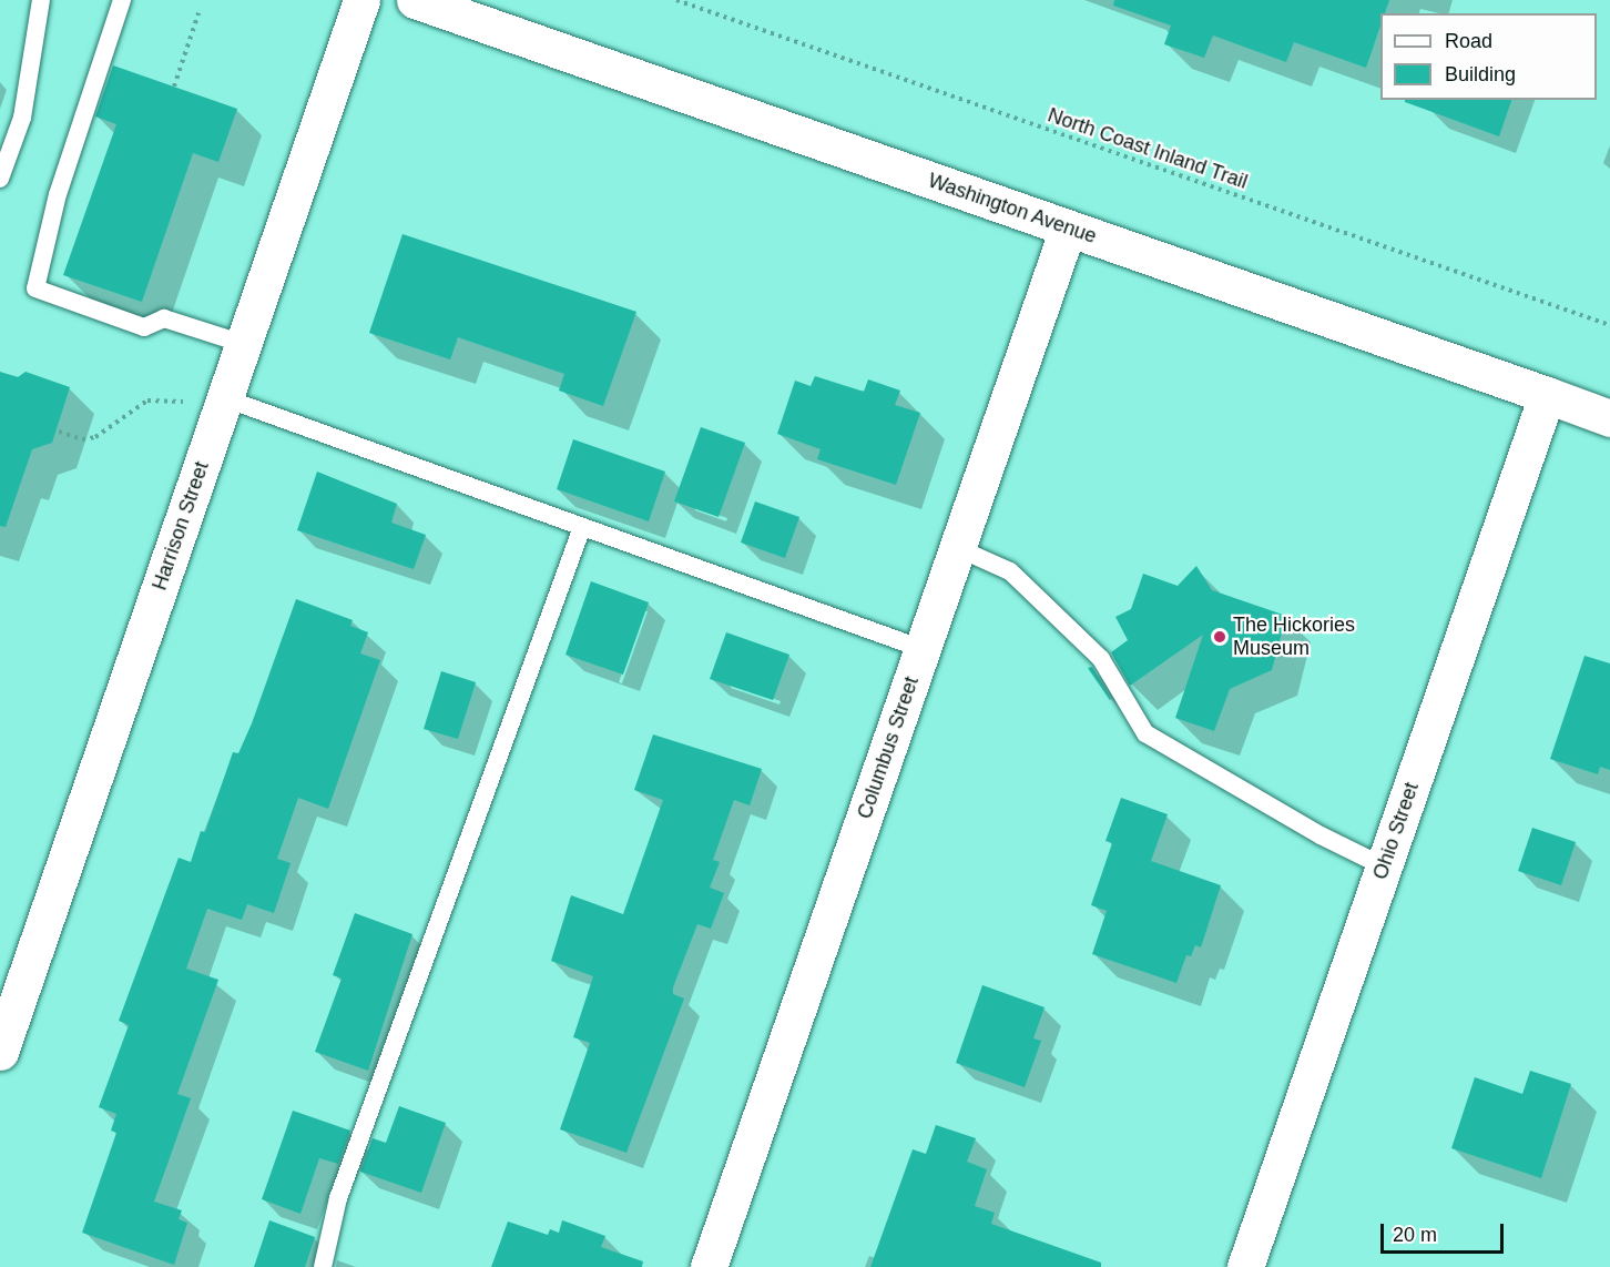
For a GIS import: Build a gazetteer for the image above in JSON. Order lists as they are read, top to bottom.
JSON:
{
  "streets": {
    "street": [
      "Washington Avenue",
      "Harrison Street",
      "Columbus Street",
      "Ohio Street"
    ],
    "path": ["North Coast Inland Trail"]
  },
  "crossings": [
    ["Washington Avenue", "Columbus Street"],
    ["Washington Avenue", "Ohio Street"]
  ],
  "places": ["The Hickories Museum"],
  "legend": ["Road", "Building"],
  "scale_bar": "20 m"
}
